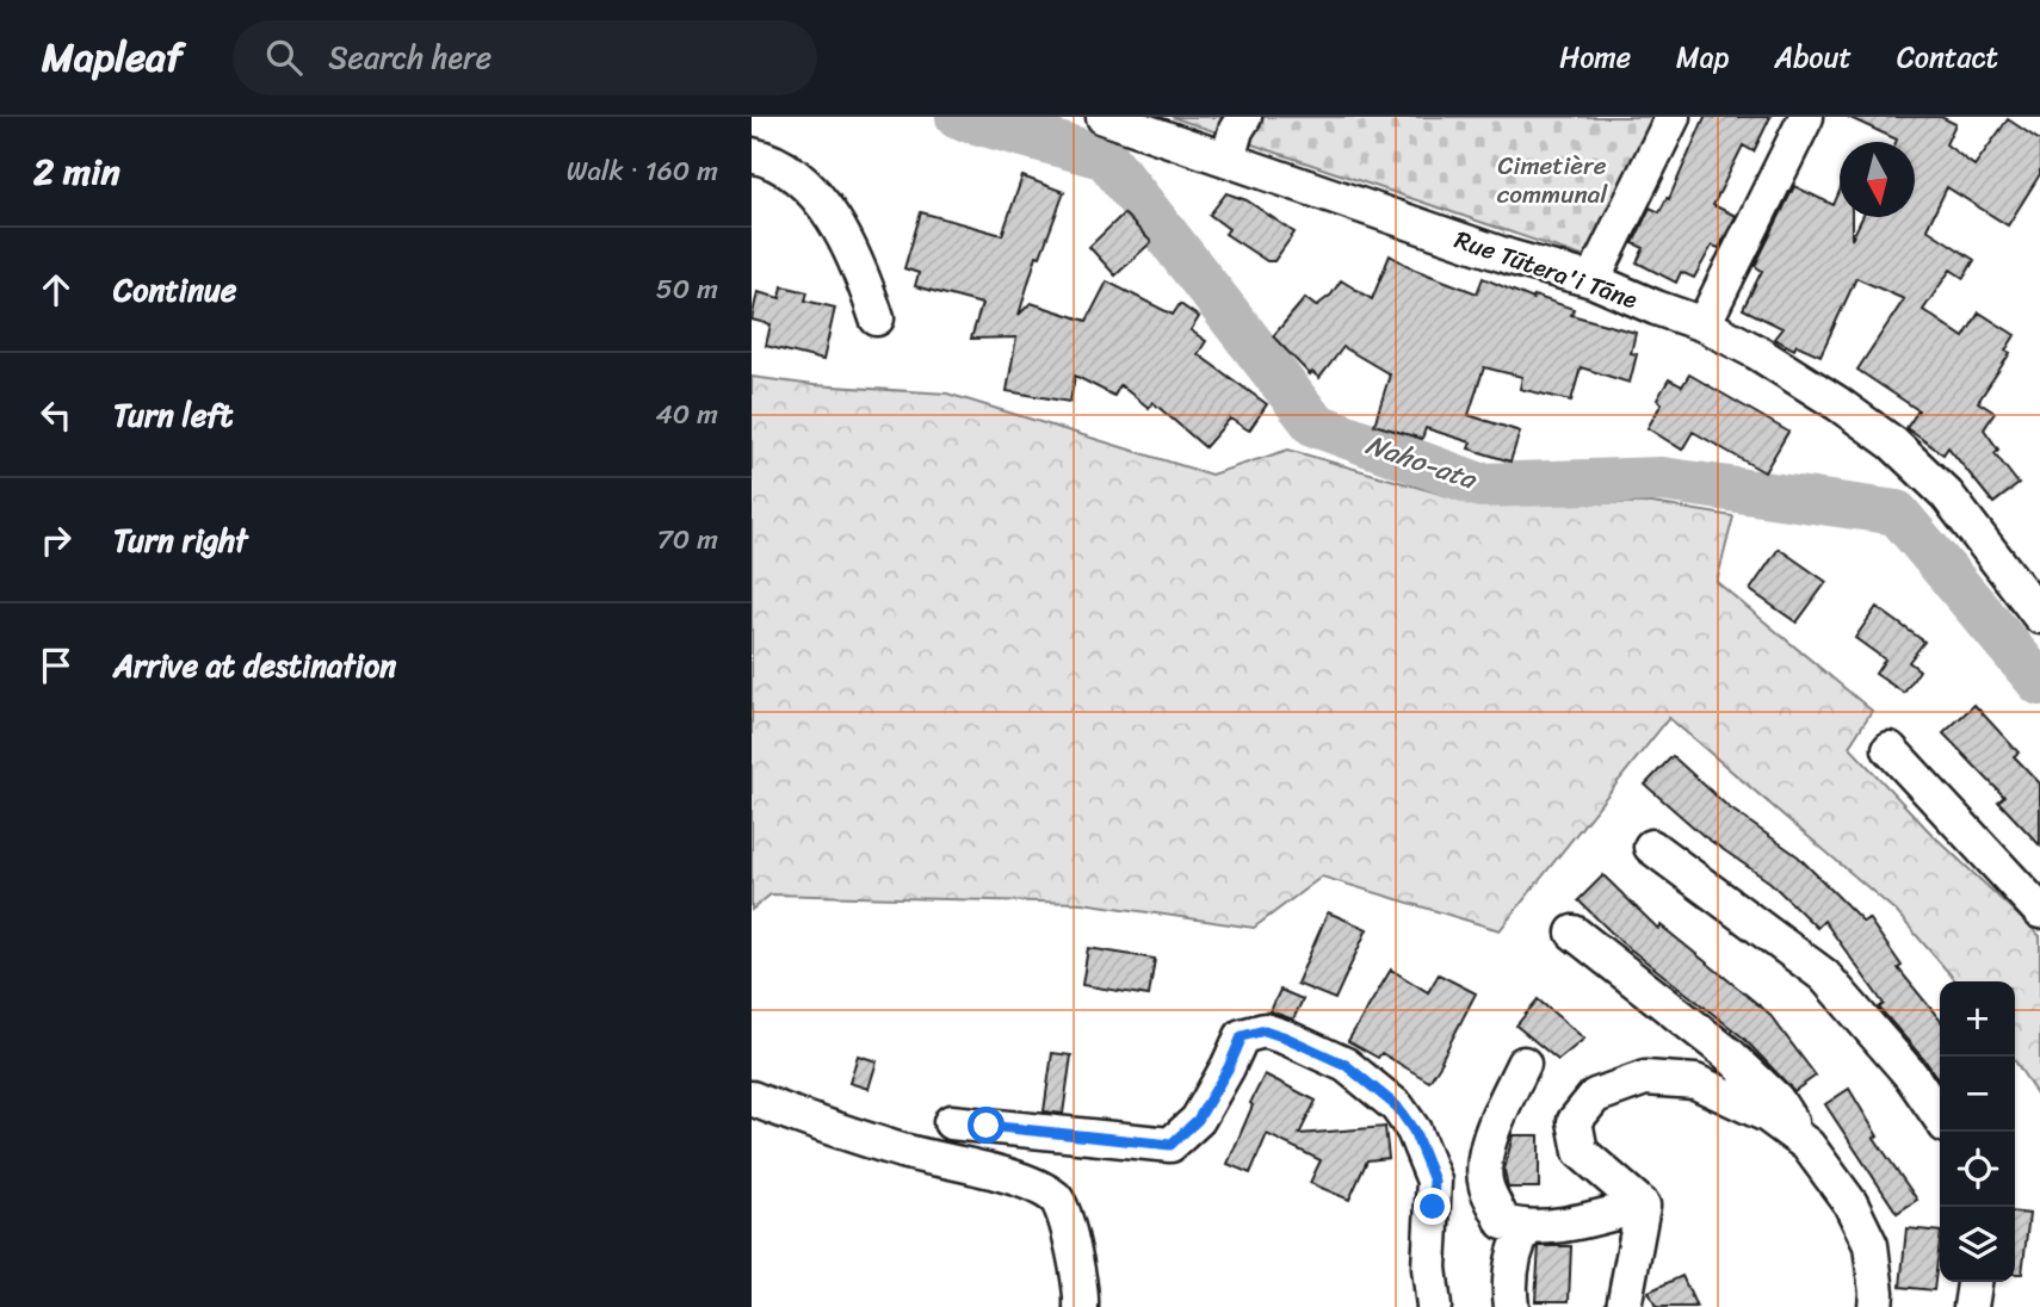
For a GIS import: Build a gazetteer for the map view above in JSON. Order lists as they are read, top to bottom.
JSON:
{
  "streets": {
    "street": ["Rue Tūtera'i Tāne"]
  },
  "water": ["Naho-ata"],
  "parks": ["Cimetière communal"],
  "north": "bottom",
  "page": {
    "header": "Mapleaf",
    "search": "Search here",
    "nav": [
      "Home",
      "Map",
      "About",
      "Contact"
    ],
    "heading": ["2 min", "Walk · 160 m"],
    "list": [
      ["Continue", "50 m"],
      ["Turn left", "40 m"],
      ["Turn right", "70 m"],
      "Arrive at destination"
    ],
    "map_buttons": ["+", "−"]
  }
}
